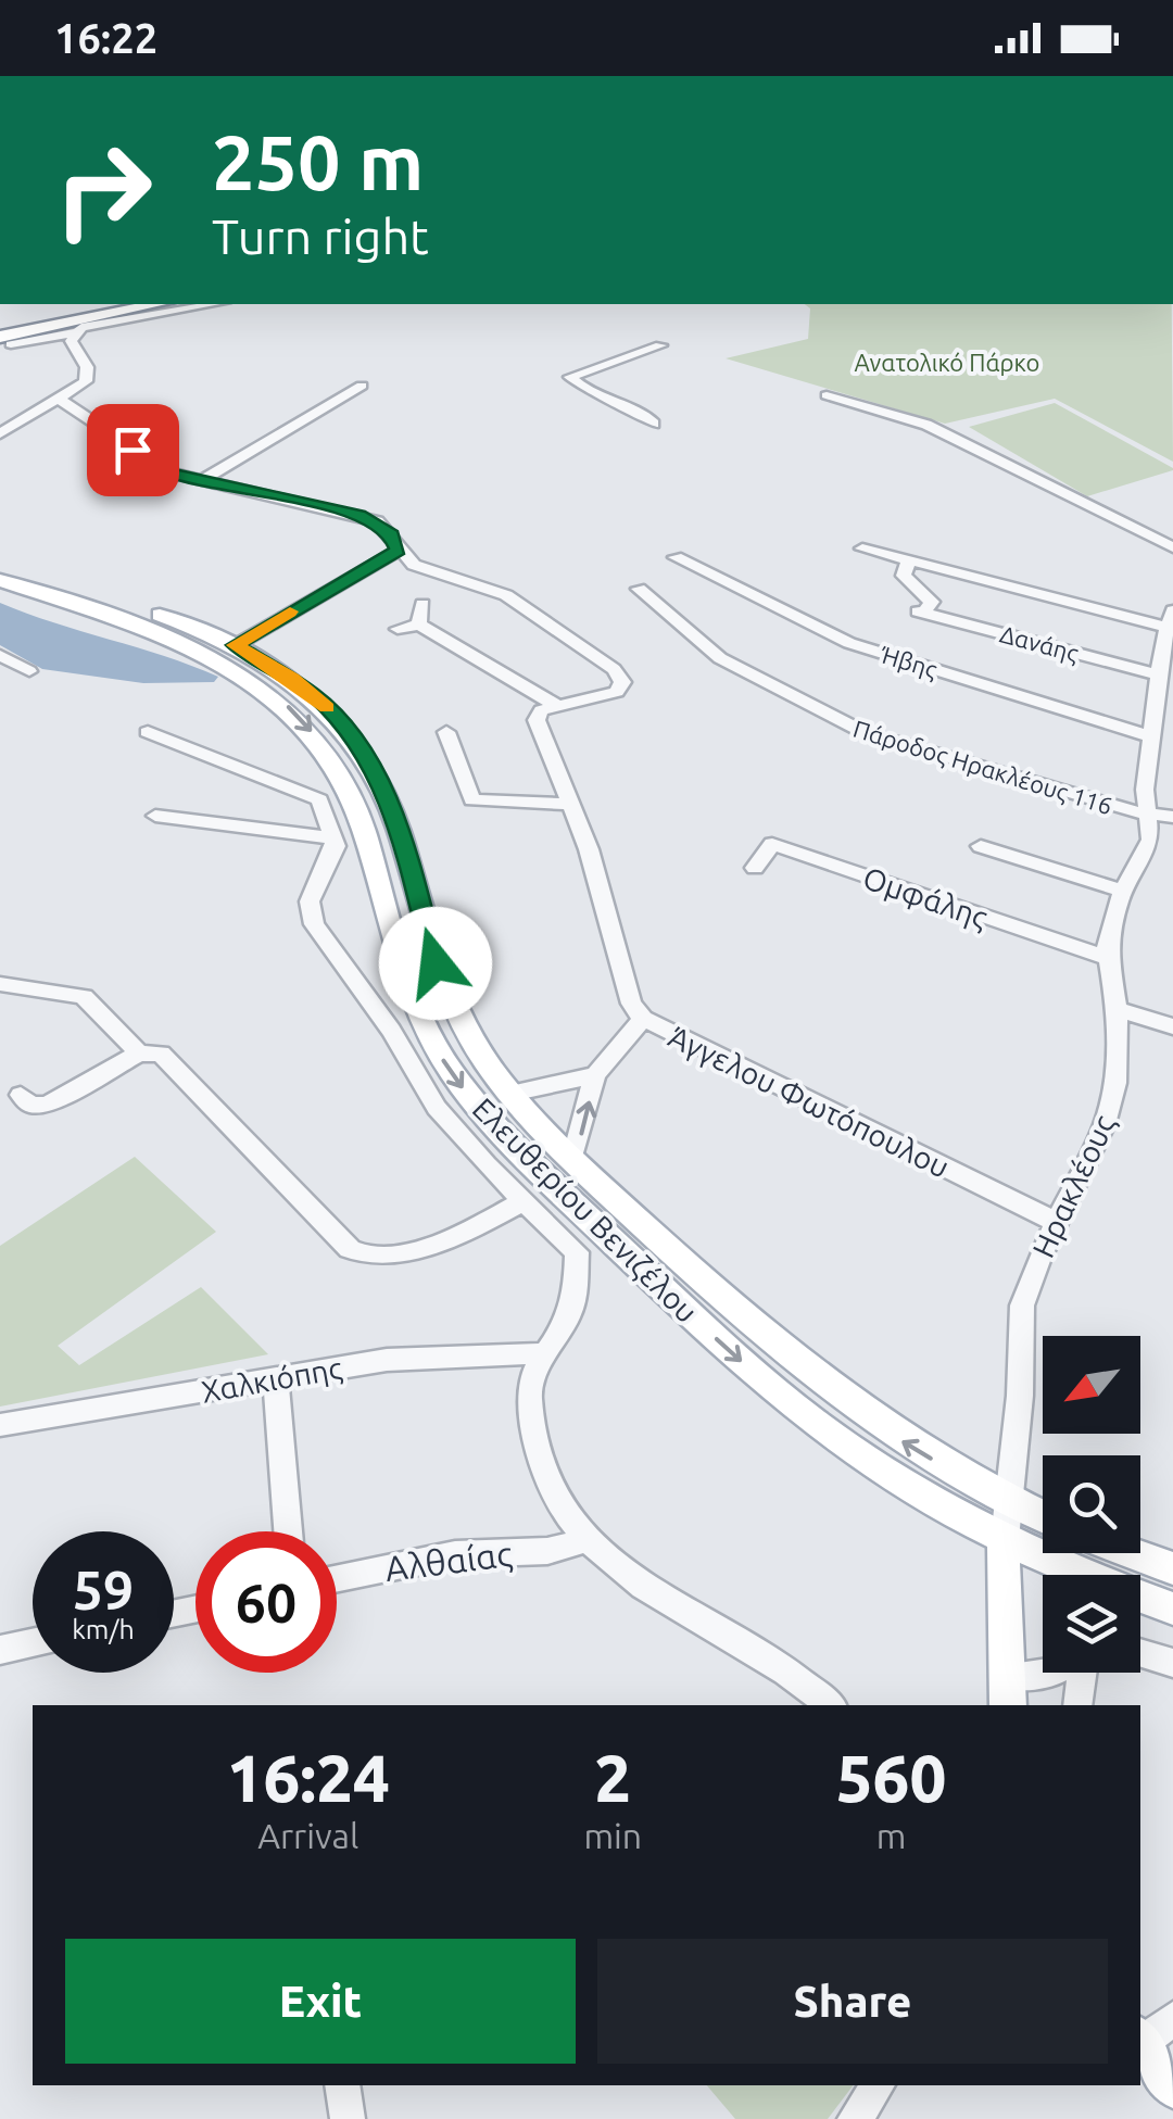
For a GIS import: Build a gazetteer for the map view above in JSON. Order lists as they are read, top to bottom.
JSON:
{
  "streets": {
    "main road": ["Ηρακλέους", "Ελευθερίου Βενιζέλου"],
    "street": [
      "Δανάης",
      "Ήβης",
      "Πάροδος Ηρακλέους 116",
      "Ομφάλης",
      "Άγγελου Φωτόπουλου",
      "Χαλκιόπης",
      "Αλθαίας"
    ]
  },
  "crossings": [
    ["Δανάης", "Ηρακλέους"],
    ["Ήβης", "Ηρακλέους"],
    ["Πάροδος Ηρακλέους 116", "Ηρακλέους"],
    ["Ομφάλης", "Ηρακλέους"],
    ["Άγγελου Φωτόπουλου", "Ηρακλέους"],
    ["Ηρακλέους", "Ελευθερίου Βενιζέλου"]
  ],
  "parks": ["Ανατολικό Πάρκο"],
  "north": "bottom left",
  "page": {
    "status": "16:22",
    "turn": ["250 m", "Turn right"],
    "speed": "59 km/h",
    "limit": "60",
    "eta": [
      "16:24",
      "Arrival",
      "2",
      "min",
      "560",
      "m"
    ],
    "buttons": ["Exit", "Share"]
  }
}
